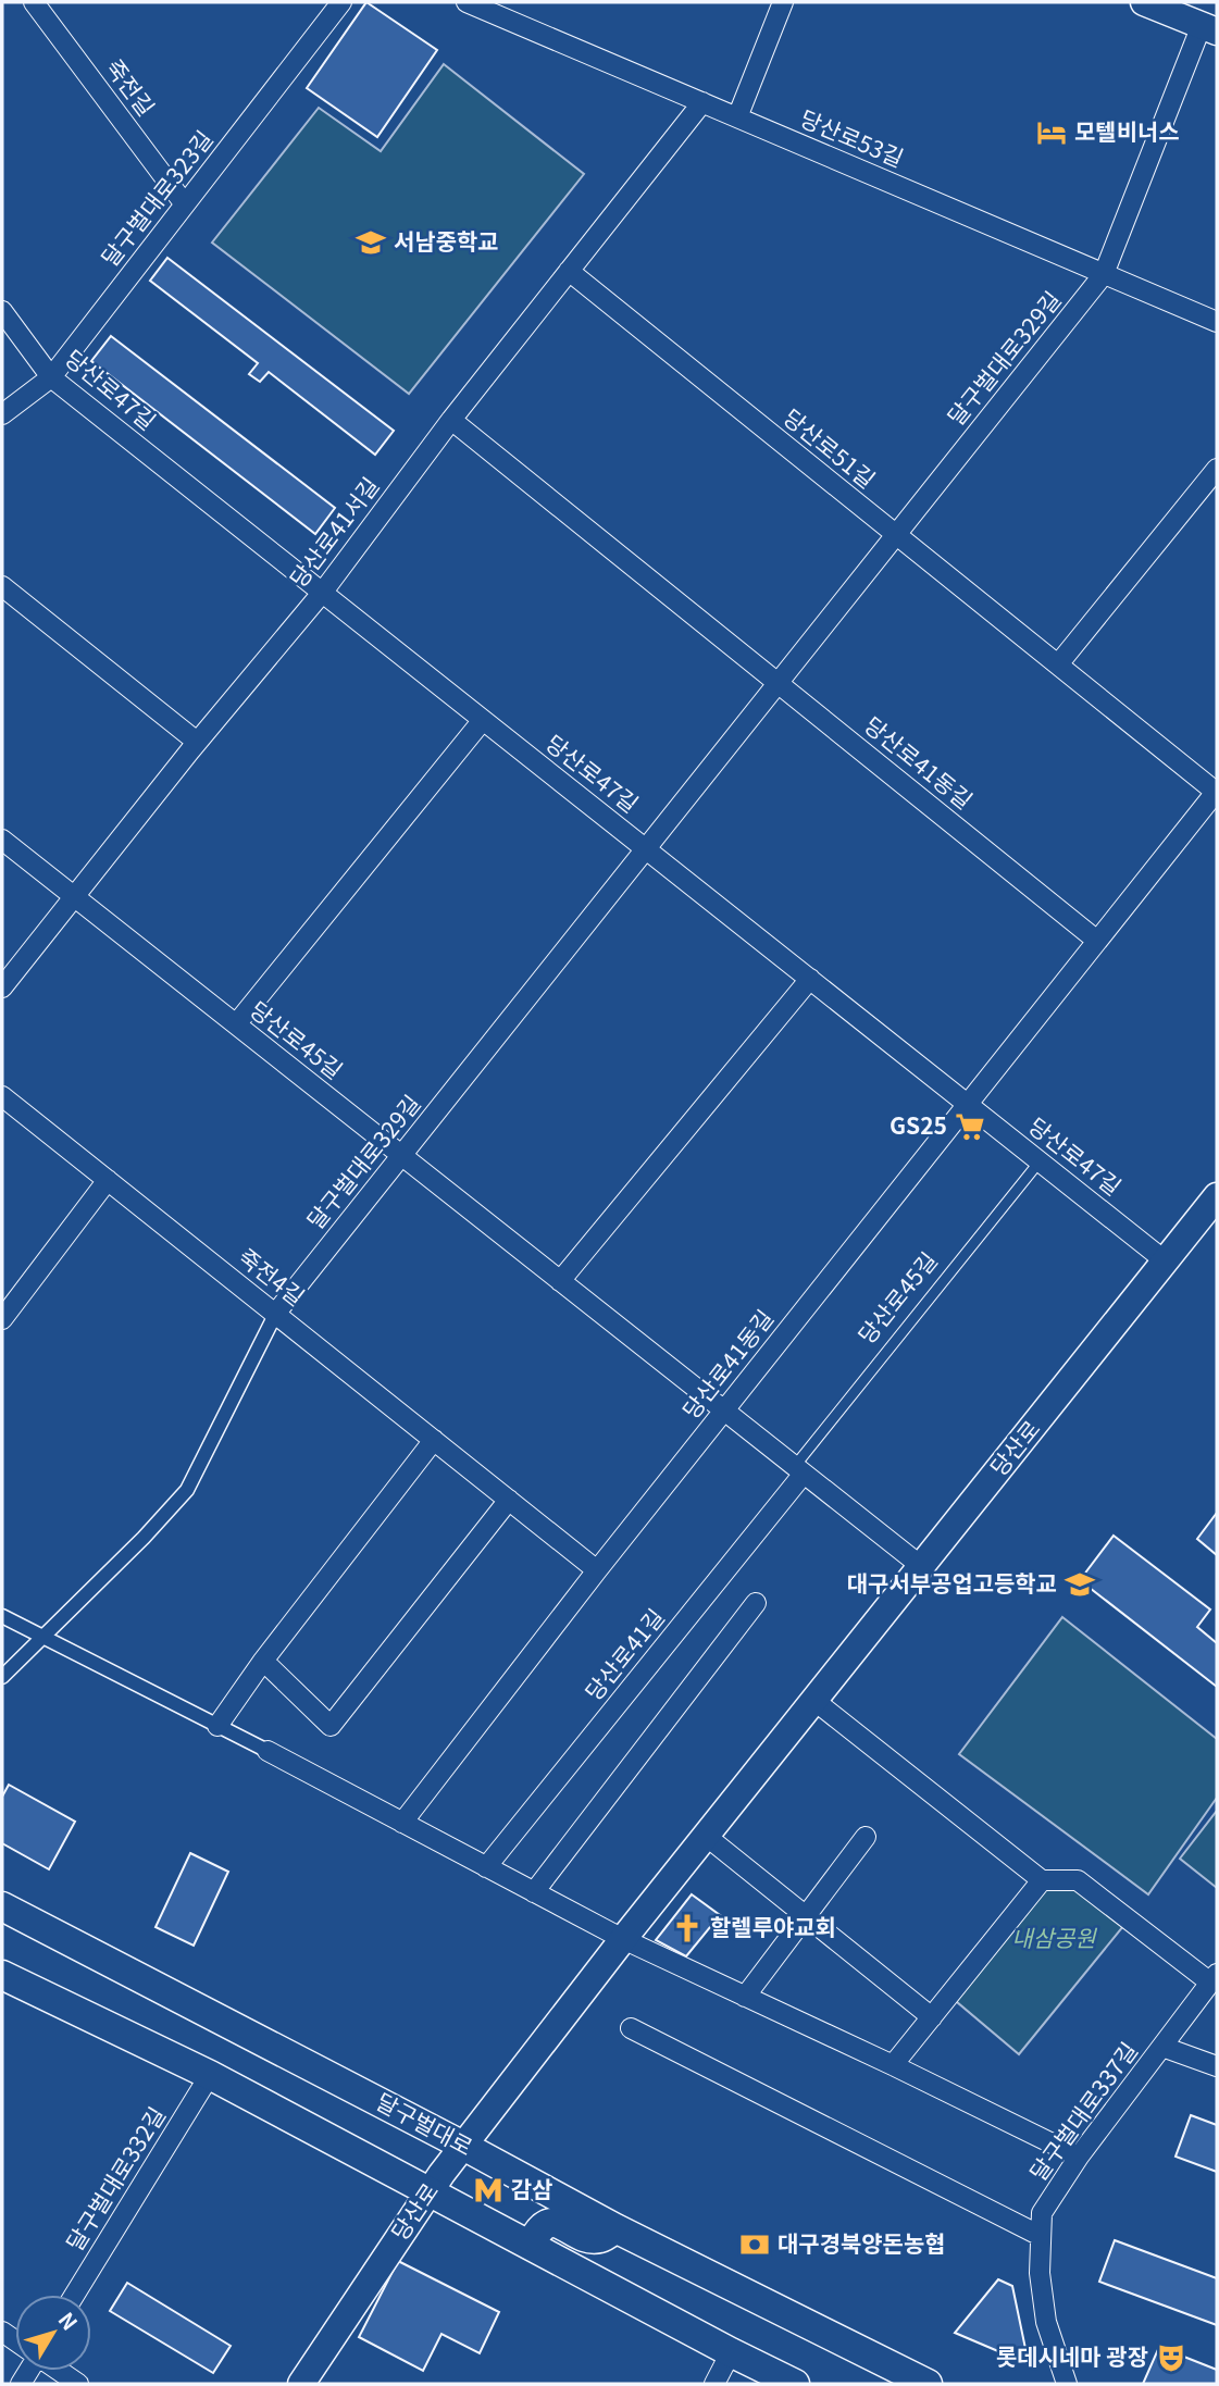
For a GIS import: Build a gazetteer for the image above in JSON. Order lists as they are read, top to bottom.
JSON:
{
  "streets": {
    "main road": ["당산로", "달구벌대로"],
    "street": [
      "죽전길",
      "당산로53길",
      "달구벌대로323길",
      "달구벌대로329길",
      "당산로47길",
      "당산로51길",
      "당산로41서길",
      "당산로41동길",
      "당산로45길",
      "죽전4길",
      "당산로41길",
      "달구벌대로337길",
      "달구벌대로332길"
    ]
  },
  "crossings": [
    ["죽전길", "달구벌대로323길"],
    ["당산로53길", "달구벌대로329길"],
    ["당산로53길", "당산로41서길"],
    ["달구벌대로323길", "당산로47길"],
    ["달구벌대로329길", "당산로47길"],
    ["달구벌대로329길", "당산로51길"],
    ["달구벌대로329길", "당산로41동길"],
    ["달구벌대로329길", "당산로45길"],
    ["달구벌대로329길", "죽전4길"],
    ["당산로47길", "당산로41서길"],
    ["당산로47길", "당산로41동길"],
    ["당산로47길", "당산로45길"],
    ["당산로47길", "당산로"],
    ["당산로51길", "당산로41서길"],
    ["당산로51길", "당산로41동길"],
    ["당산로41서길", "당산로45길"],
    ["당산로41동길", "당산로45길"],
    ["당산로41동길", "죽전4길"],
    ["당산로45길", "당산로"],
    ["당산로45길", "당산로41길"],
    ["당산로", "달구벌대로"]
  ],
  "parks": ["내삼공원"],
  "places": {
    "hotel": ["모텔비너스"],
    "school or university": ["서남중학교", "대구서부공업고등학교"],
    "supermarket": ["GS25"],
    "church": ["할렐루야교회"],
    "metro station": ["감삼"],
    "bank": ["대구경북양돈농협"],
    "theatre": ["롯데시네마 광장"]
  },
  "north": "top right"
}
